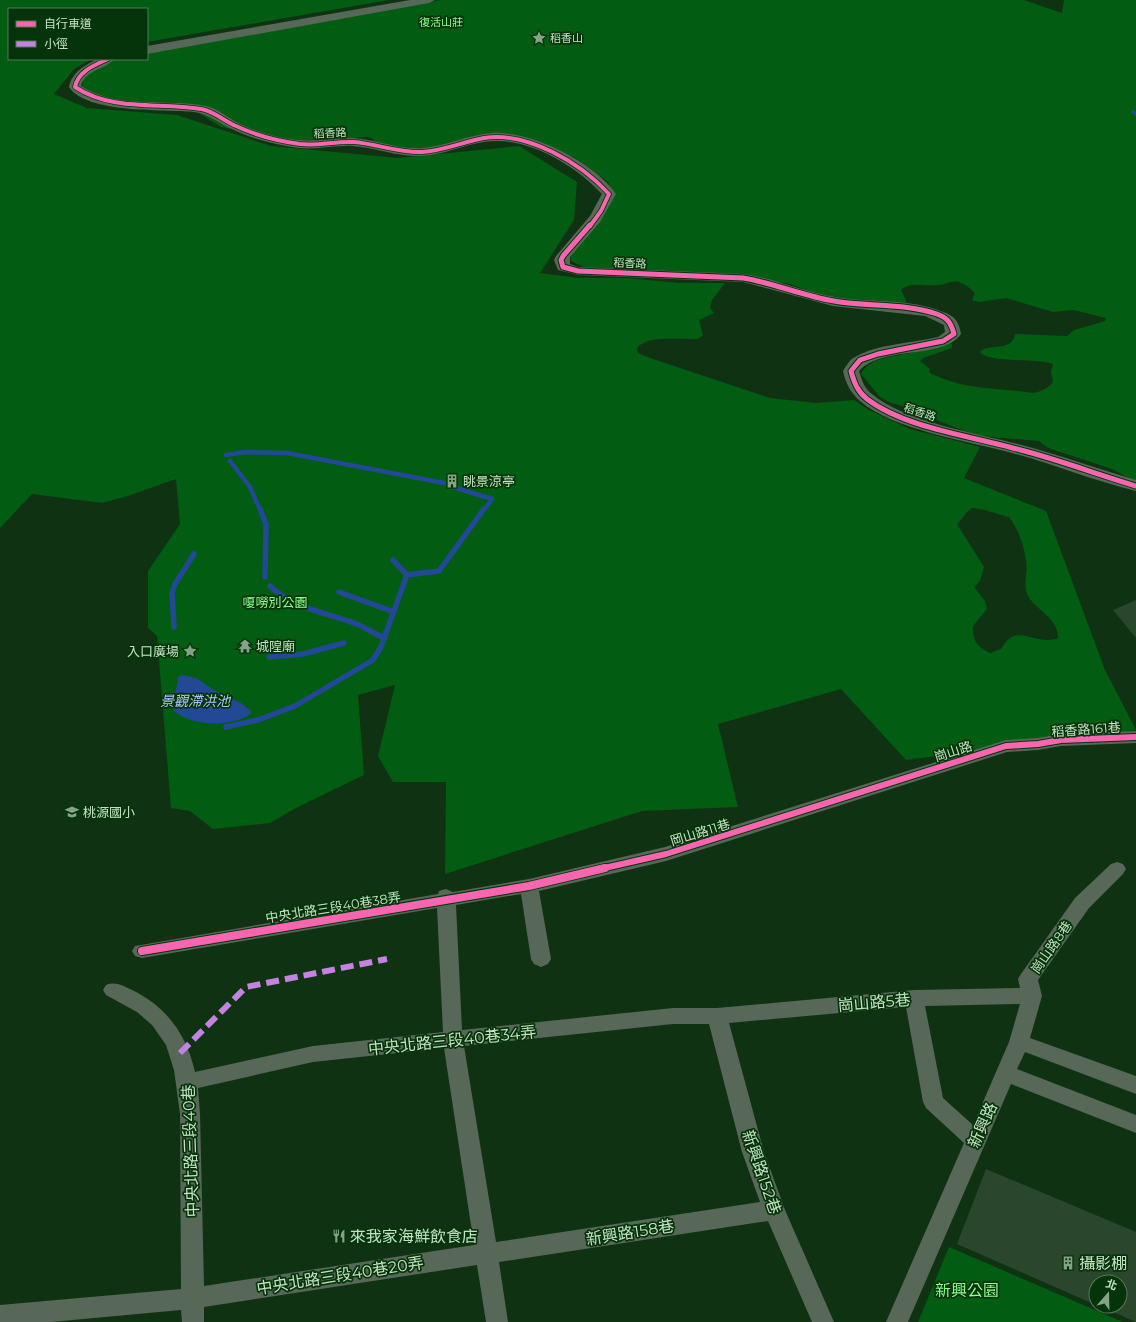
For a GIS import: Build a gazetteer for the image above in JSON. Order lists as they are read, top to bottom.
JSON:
{
  "streets": {
    "street": [
      "稻香路",
      "稻香路161巷",
      "崗山路",
      "岡山路11巷",
      "中央北路三段40巷38弄",
      "崗山路8巷",
      "崗山路5巷",
      "中央北路三段40巷34弄",
      "新興路",
      "中央北路三段40巷",
      "新興路152巷",
      "新興路158巷",
      "中央北路三段40巷20弄"
    ]
  },
  "crossings": [
    ["稻香路161巷", "崗山路"],
    ["崗山路", "岡山路11巷"],
    ["岡山路11巷", "中央北路三段40巷38弄"],
    ["崗山路8巷", "崗山路5巷"],
    ["崗山路8巷", "新興路"],
    ["崗山路5巷", "中央北路三段40巷34弄"],
    ["崗山路5巷", "新興路152巷"],
    ["中央北路三段40巷34弄", "中央北路三段40巷"],
    ["中央北路三段40巷34弄", "新興路152巷"],
    ["中央北路三段40巷", "中央北路三段40巷20弄"],
    ["新興路152巷", "新興路158巷"],
    ["新興路158巷", "中央北路三段40巷20弄"]
  ],
  "water": ["景觀滯洪池"],
  "parks": ["復活山莊", "嗄嘮別公園", "新興公園"],
  "places": {
    "place": ["稻香山", "入口廣場"],
    "building": ["眺景涼亭", "攝影棚"],
    "temple": ["城隍廟"],
    "school or university": ["桃源國小"],
    "restaurant": ["來我家海鮮飲食店"]
  },
  "legend": ["自行車道", "小徑"],
  "north": "top"
}
